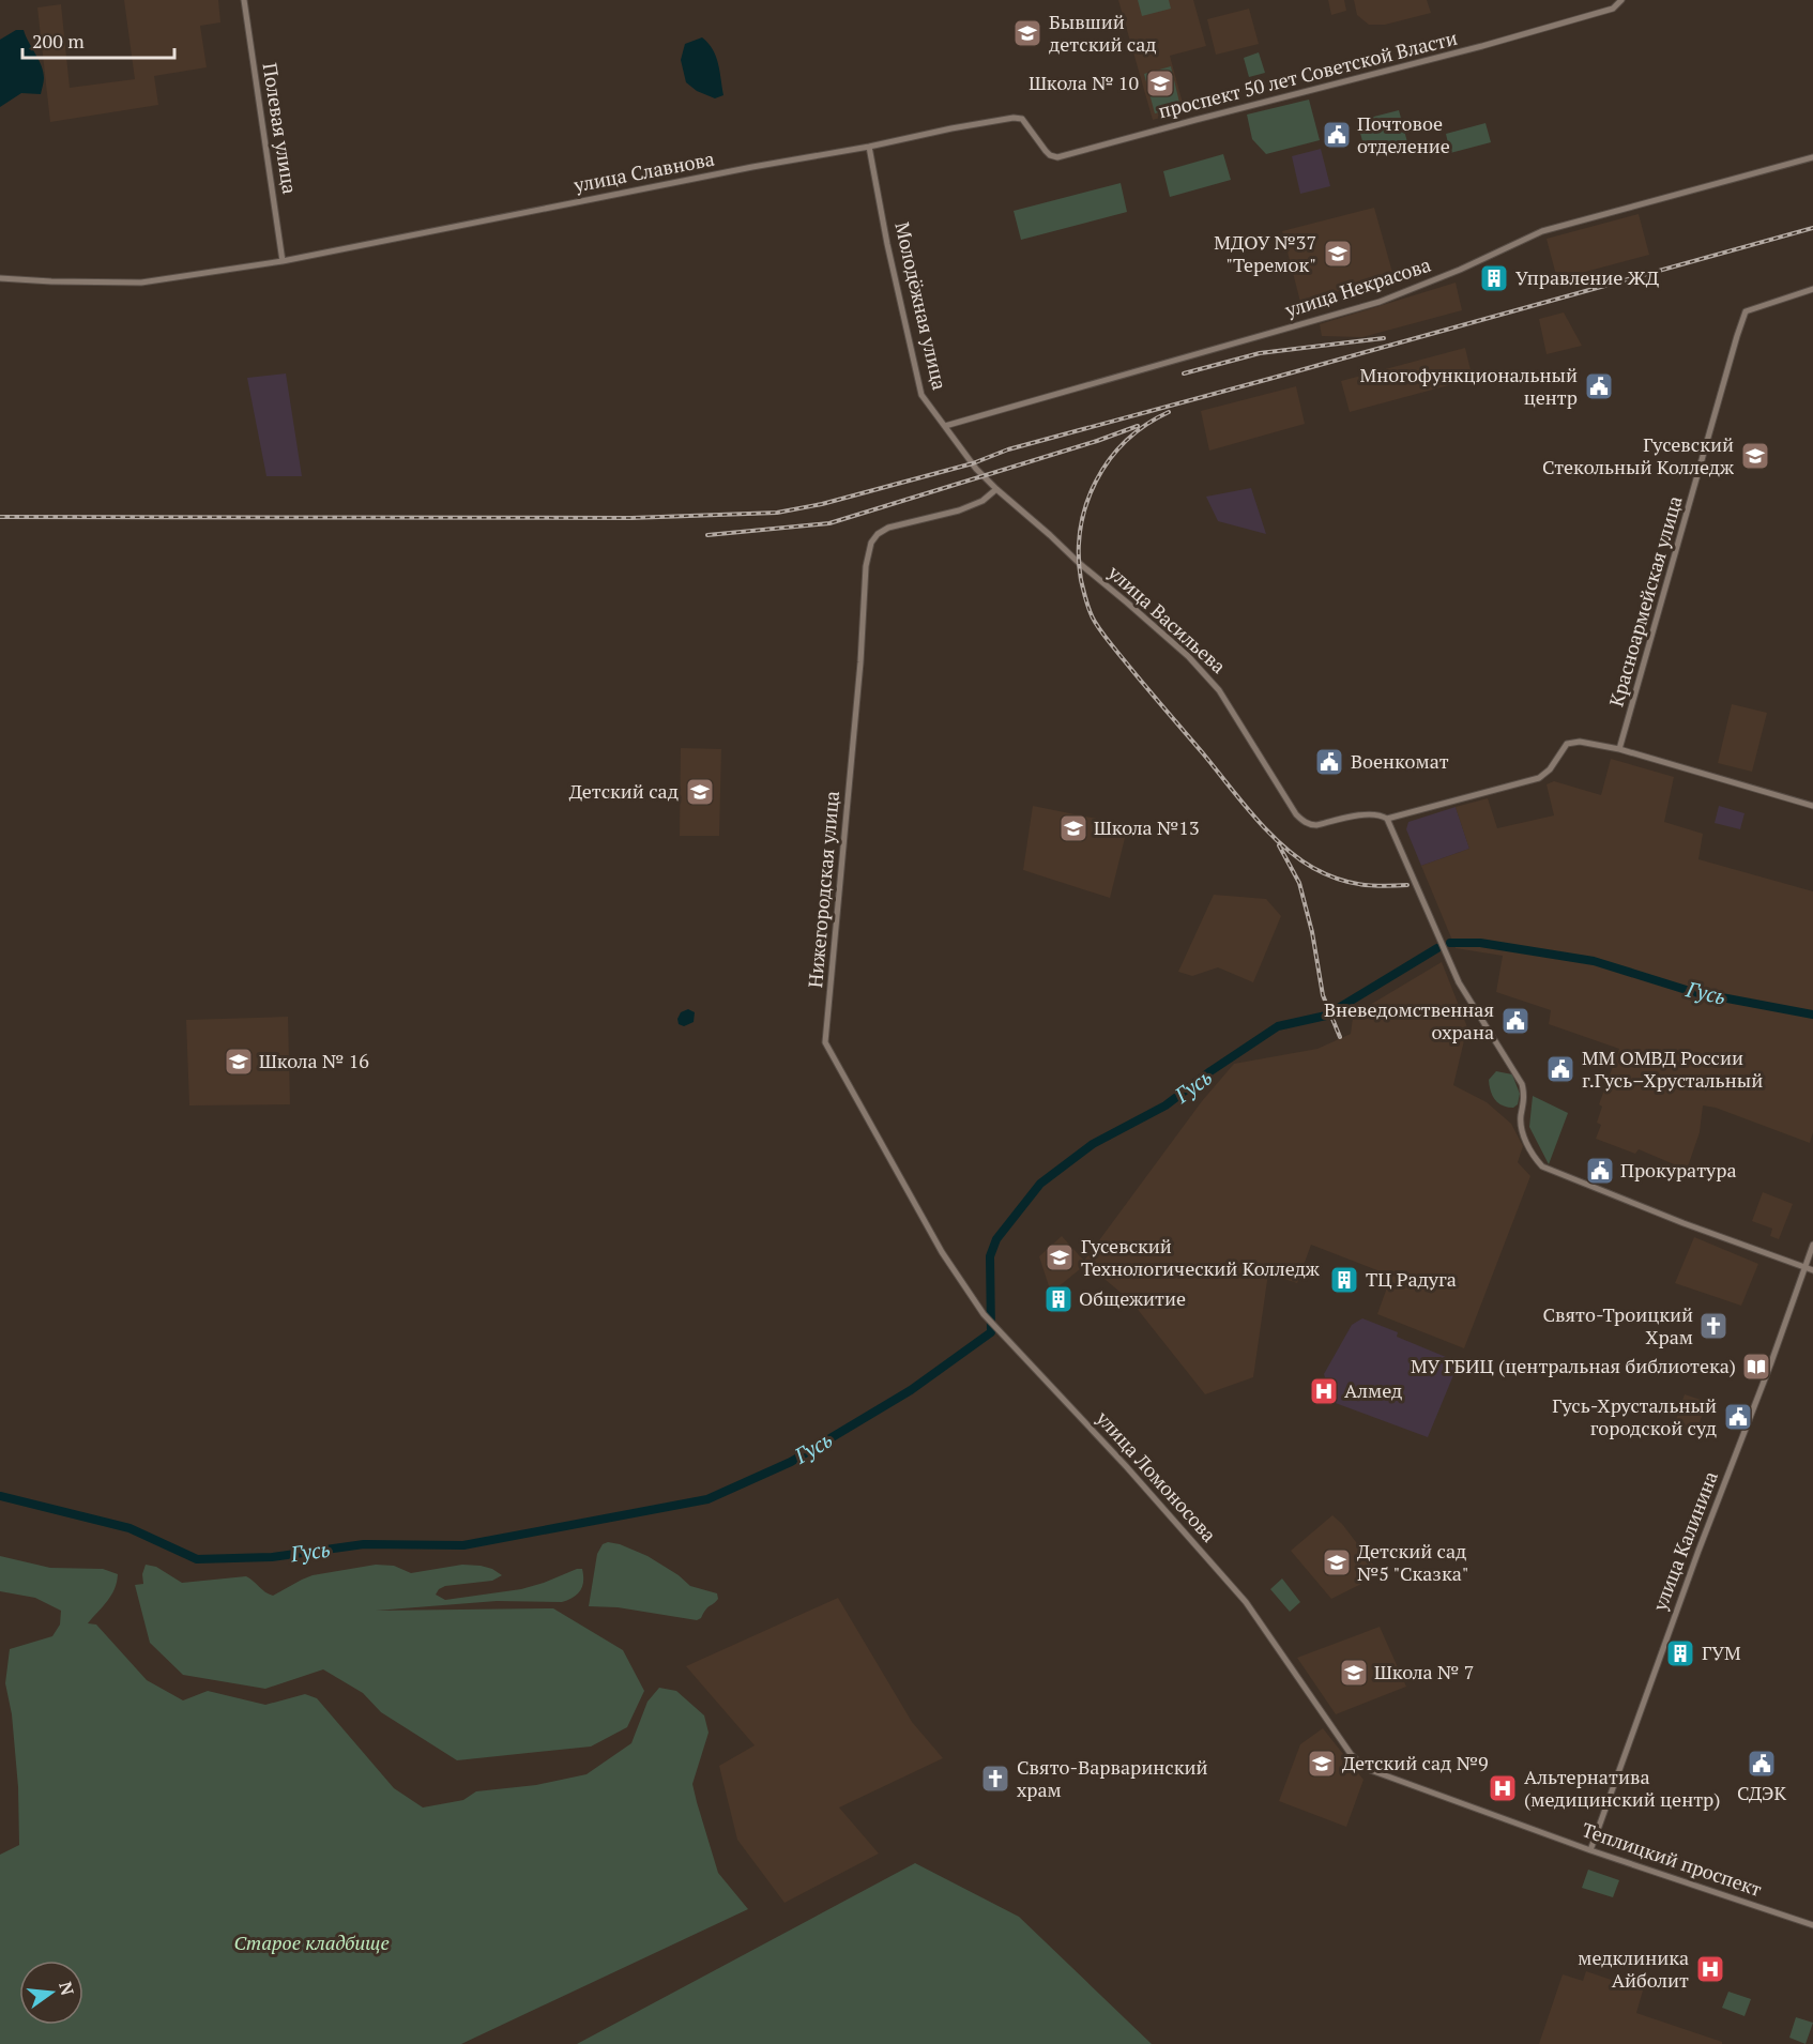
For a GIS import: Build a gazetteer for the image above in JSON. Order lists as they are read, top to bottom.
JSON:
{
  "streets": {
    "main road": [
      "проспект 50 лет Советской Власти",
      "Полевая улица",
      "улица Славнова",
      "улица Некрасова",
      "Молодёжная улица",
      "Красноармейская улица",
      "улица Васильева",
      "Нижегородская улица",
      "улица Ломоносова",
      "улица Калинина",
      "Теплицкий проспект"
    ]
  },
  "crossings": [
    ["проспект 50 лет Советской Власти", "улица Славнова"],
    ["Полевая улица", "улица Славнова"],
    ["улица Славнова", "Молодёжная улица"],
    ["улица Некрасова", "Молодёжная улица"],
    ["Молодёжная улица", "улица Васильева"],
    ["Молодёжная улица", "Нижегородская улица"],
    ["Красноармейская улица", "улица Васильева"],
    ["улица Васильева", "Нижегородская улица"],
    ["Нижегородская улица", "улица Ломоносова"],
    ["улица Ломоносова", "Теплицкий проспект"],
    ["улица Калинина", "Теплицкий проспект"]
  ],
  "water": ["Гусь"],
  "parks": ["Старое кладбище"],
  "places": {
    "school or university": [
      "Бывший детский сад",
      "Школа № 10",
      "МДОУ №37 \"Теремок\"",
      "Гусевский Стекольный Колледж",
      "Детский сад",
      "Школа №13",
      "Школа № 16",
      "Гусевский Технологический Колледж",
      "Детский сад №5 \"Сказка\"",
      "Школа № 7",
      "Детский сад №9"
    ],
    "public building": [
      "Почтовое отделение",
      "Многофункциональный центр",
      "Военкомат",
      "Вневедомственная охрана",
      "ММ ОМВД России г.Гусь–Хрустальный",
      "Прокуратура",
      "Гусь-Хрустальный городской суд",
      "СДЭК"
    ],
    "building": [
      "Управление ЖД",
      "ТЦ Радуга",
      "Общежитие",
      "ГУМ"
    ],
    "church": ["Свято-Троицкий Храм", "Свято-Варваринский храм"],
    "library": ["МУ ГБИЦ (центральная библиотека)"],
    "hospital": ["Алмед", "Альтернатива (медицинский центр)", "медклиника Айболит"]
  },
  "scale_bar": "200 m",
  "north": "right"
}
